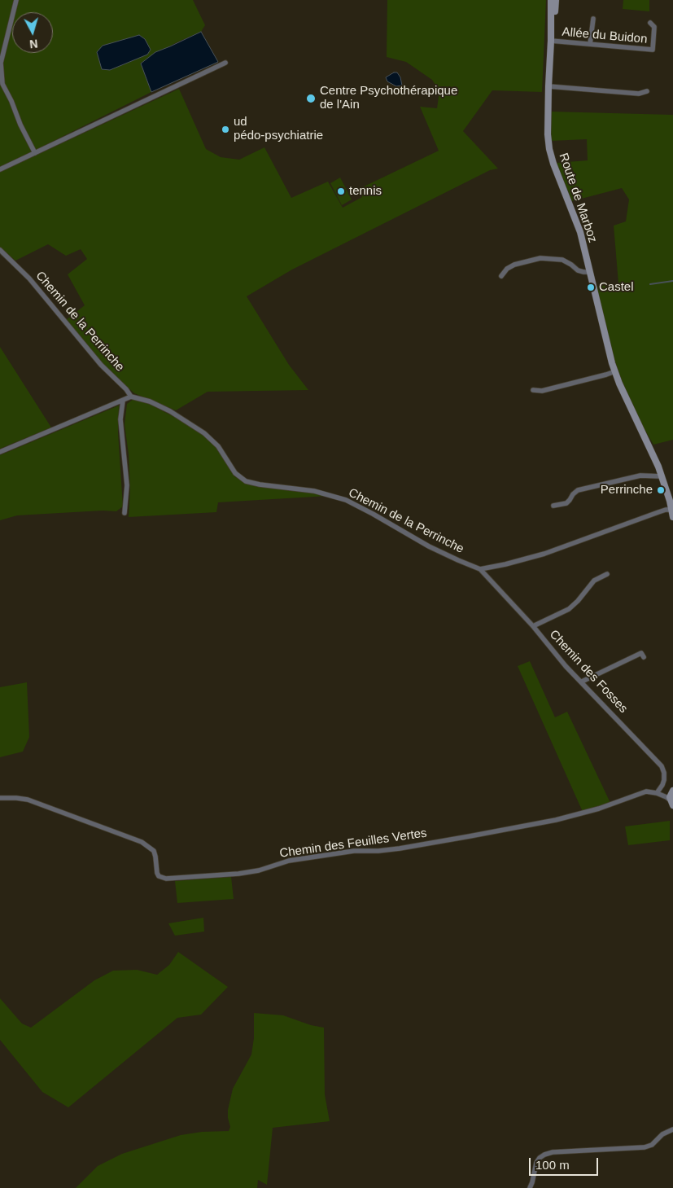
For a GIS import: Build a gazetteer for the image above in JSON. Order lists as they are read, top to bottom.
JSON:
{
  "streets": {
    "main road": ["Route de Marboz"],
    "street": [
      "Allée du Buidon",
      "Chemin de la Perrinche",
      "Chemin des Fosses",
      "Chemin des Feuilles Vertes"
    ]
  },
  "crossings": [
    ["Allée du Buidon", "Route de Marboz"],
    ["Chemin de la Perrinche", "Chemin des Fosses"],
    ["Chemin des Fosses", "Chemin des Feuilles Vertes"]
  ],
  "places": [
    "Centre Psychothérapique de l'Ain",
    "ud pédo-psychiatrie",
    "tennis",
    "Castel",
    "Perrinche"
  ],
  "scale_bar": "100 m",
  "north": "bottom"
}
